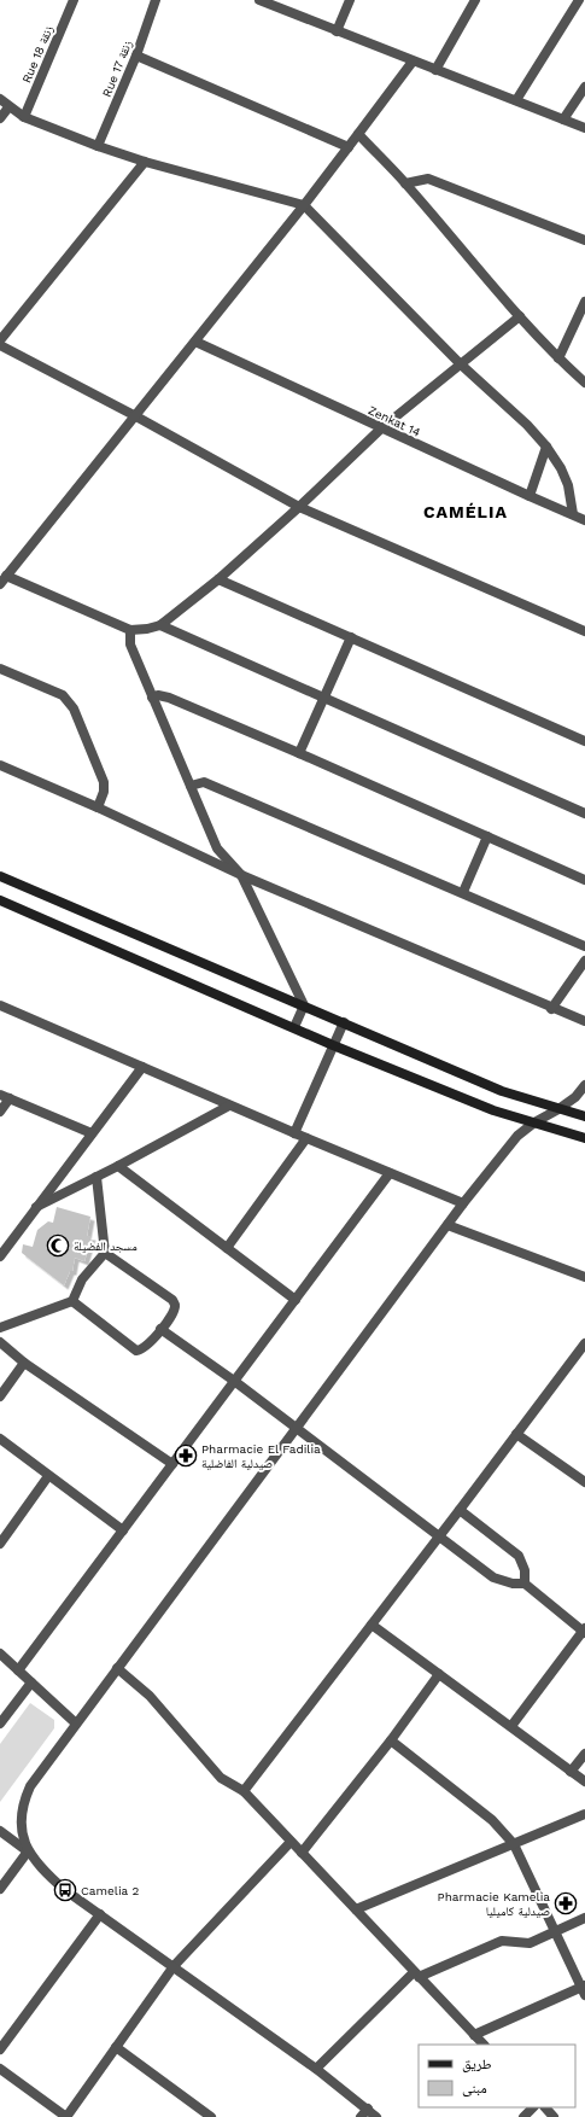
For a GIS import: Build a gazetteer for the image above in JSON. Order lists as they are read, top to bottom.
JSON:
{
  "streets": {
    "street": ["Rue 18 زنقة", "Rue 17 زنقة", "Zenkat 14"]
  },
  "districts": ["CAMÉLIA"],
  "places": {
    "mosque": ["مسجد الفضيلة"],
    "pharmacy": ["Pharmacie El Fadilia صيدلية الفاضلية", "Pharmacie Kamelia صيدلية كاميليا"],
    "bus stop": ["Camelia 2"]
  },
  "legend": ["طريق", "مبنى"]
}
